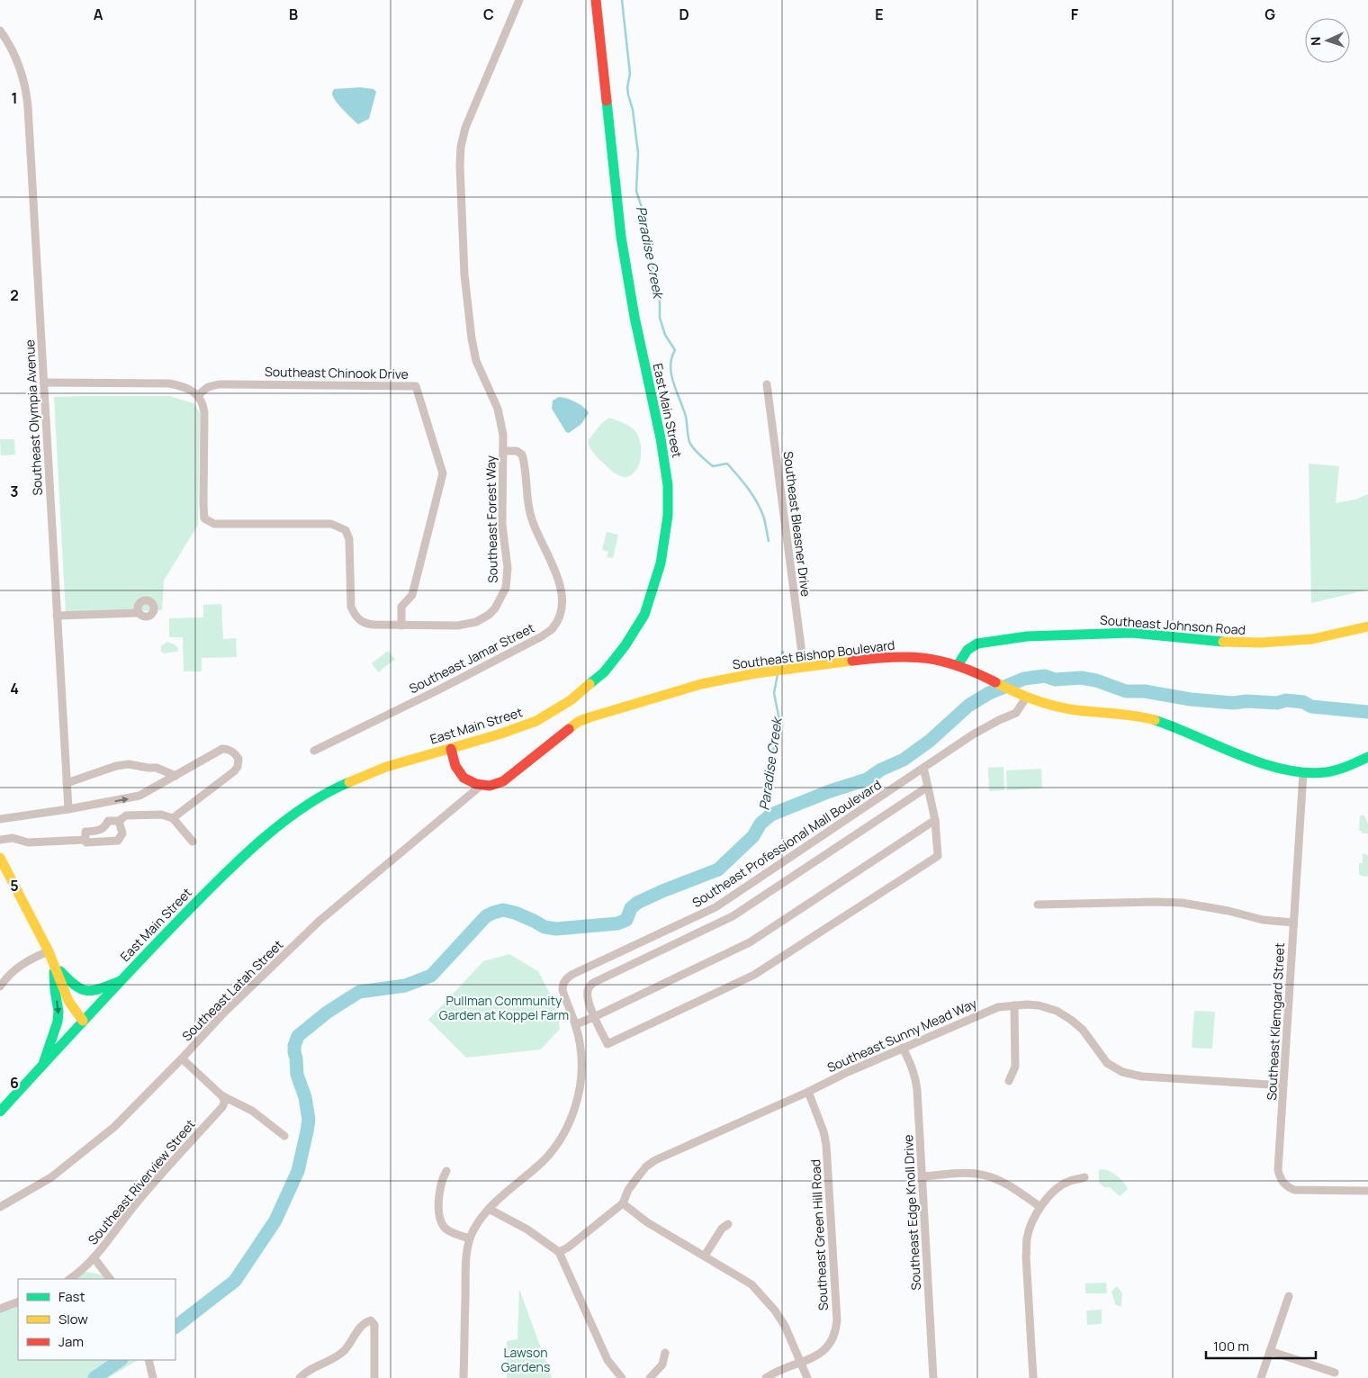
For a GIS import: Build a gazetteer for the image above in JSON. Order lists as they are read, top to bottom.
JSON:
{
  "streets": {
    "main road": ["East Main Street", "Southeast Johnson Road", "Southeast Bishop Boulevard"],
    "street": [
      "Southeast Chinook Drive",
      "Southeast Olympia Avenue",
      "Southeast Forest Way",
      "Southeast Bleasner Drive",
      "Southeast Jamar Street",
      "Southeast Professional Mall Boulevard",
      "Southeast Latah Street",
      "Southeast Klemgard Street",
      "Southeast Sunny Mead Way",
      "Southeast Riverview Street",
      "Southeast Edge Knoll Drive",
      "Southeast Green Hill Road"
    ]
  },
  "crossings": [
    ["Southeast Chinook Drive", "Southeast Forest Way"],
    ["Southeast Forest Way", "Southeast Jamar Street"],
    ["Southeast Bleasner Drive", "Southeast Bishop Boulevard"],
    ["Southeast Johnson Road", "Southeast Bishop Boulevard"],
    ["Southeast Bishop Boulevard", "Southeast Professional Mall Boulevard"],
    ["Southeast Bishop Boulevard", "Southeast Latah Street"],
    ["Southeast Bishop Boulevard", "Southeast Klemgard Street"],
    ["Southeast Klemgard Street", "Southeast Sunny Mead Way"],
    ["Southeast Sunny Mead Way", "Southeast Edge Knoll Drive"],
    ["Southeast Sunny Mead Way", "Southeast Green Hill Road"]
  ],
  "water": ["Paradise Creek"],
  "parks": ["Pullman Community Garden at Koppel Farm", "Lawson Gardens"],
  "legend": ["Fast", "Slow", "Jam"],
  "scale_bar": "100 m",
  "north": "left",
  "grid": {
    "columns": [
      "A",
      "B",
      "C",
      "D",
      "E",
      "F",
      "G"
    ],
    "rows": [
      "1",
      "2",
      "3",
      "4",
      "5",
      "6"
    ]
  }
}
